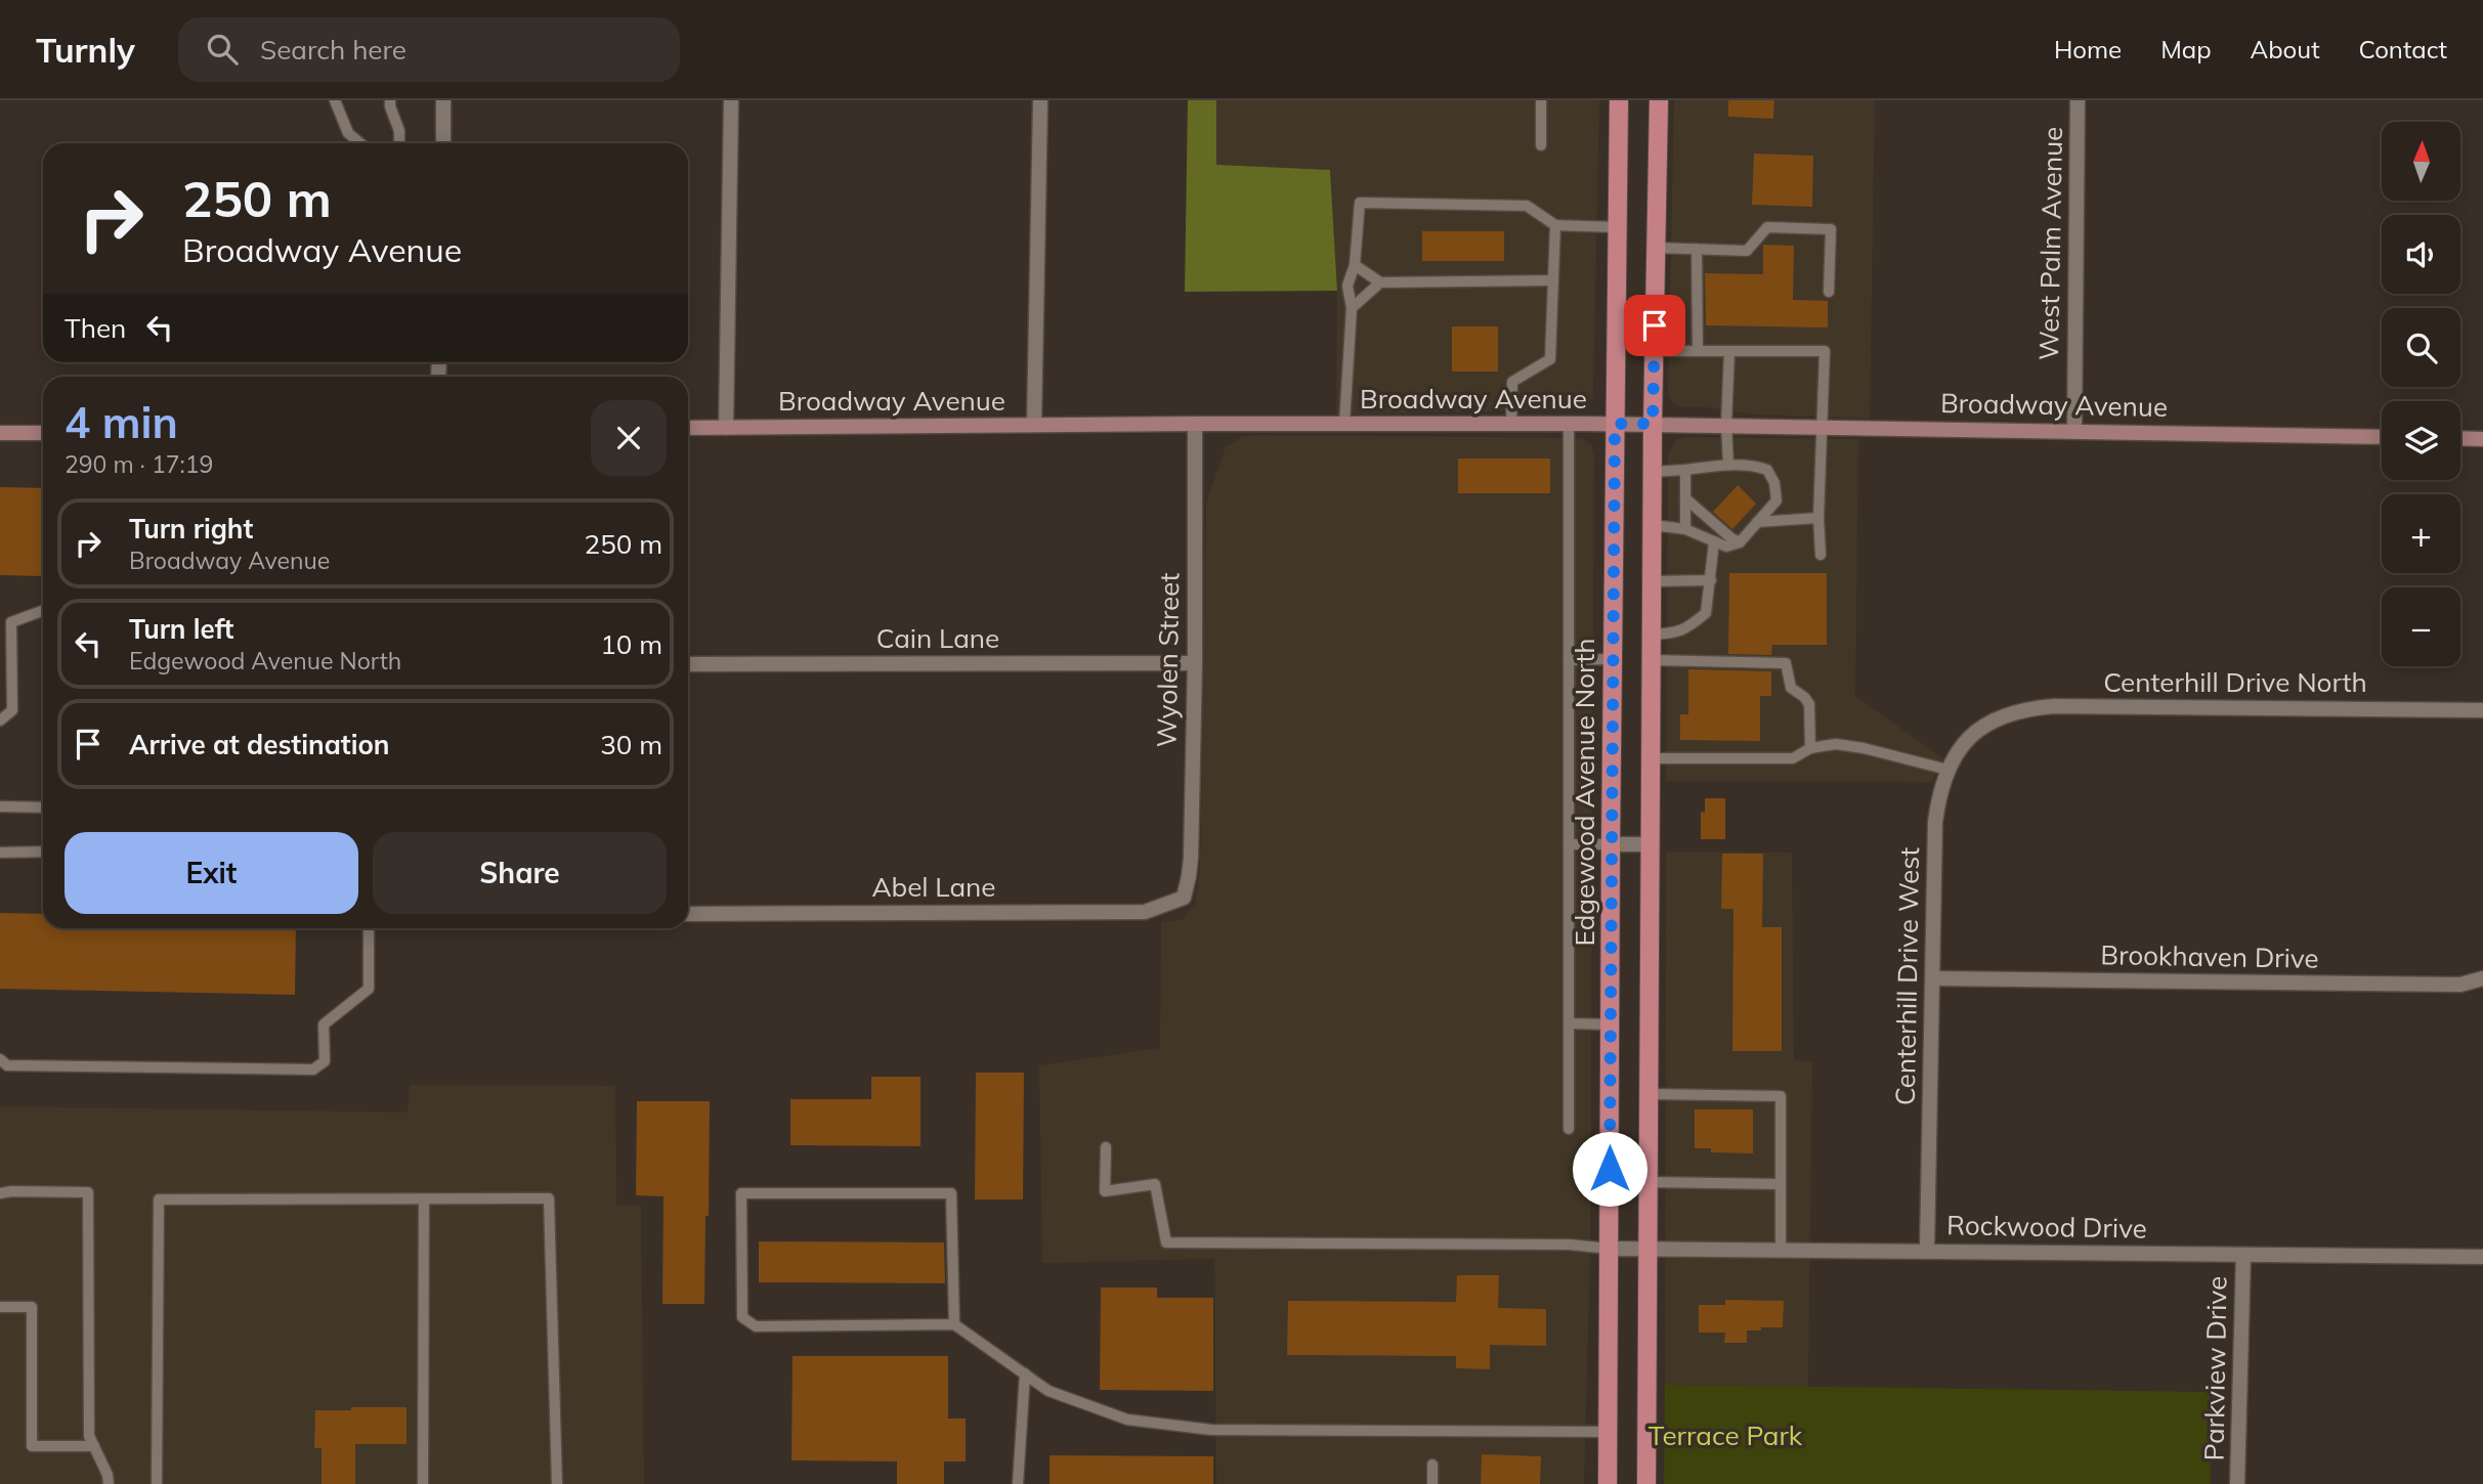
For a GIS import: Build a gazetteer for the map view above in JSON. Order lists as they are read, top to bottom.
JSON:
{
  "streets": {
    "main road": ["Edgewood Avenue North"],
    "street": [
      "West Palm Avenue",
      "Broadway Avenue",
      "Cain Lane",
      "Wyolen Street",
      "Centerhill Drive North",
      "Abel Lane",
      "Brookhaven Drive",
      "Centerhill Drive West",
      "Rockwood Drive",
      "Parkview Drive"
    ]
  },
  "crossings": [
    ["West Palm Avenue", "Broadway Avenue"],
    ["Broadway Avenue", "Wyolen Street"],
    ["Broadway Avenue", "Edgewood Avenue North"],
    ["Cain Lane", "Wyolen Street"],
    ["Wyolen Street", "Abel Lane"],
    ["Centerhill Drive North", "Centerhill Drive West"],
    ["Edgewood Avenue North", "Rockwood Drive"],
    ["Brookhaven Drive", "Centerhill Drive West"],
    ["Centerhill Drive West", "Rockwood Drive"],
    ["Rockwood Drive", "Parkview Drive"]
  ],
  "parks": ["Terrace Park"],
  "north": "top",
  "page": {
    "header": "Turnly",
    "search": "Search here",
    "nav": [
      "Home",
      "Map",
      "About",
      "Contact"
    ],
    "map_buttons": ["+", "−"],
    "turn": ["250 m", "Broadway Avenue"],
    "then": "Then",
    "heading": ["4 min", "290 m · 17:19"],
    "list": [
      {
        "name": "Turn right",
        "note": "Broadway Avenue",
        "value": "250 m"
      },
      {
        "name": "Turn left",
        "note": "Edgewood Avenue North",
        "value": "10 m"
      },
      {
        "name": "Arrive at destination",
        "value": "30 m"
      }
    ],
    "buttons": ["Exit", "Share"]
  }
}
